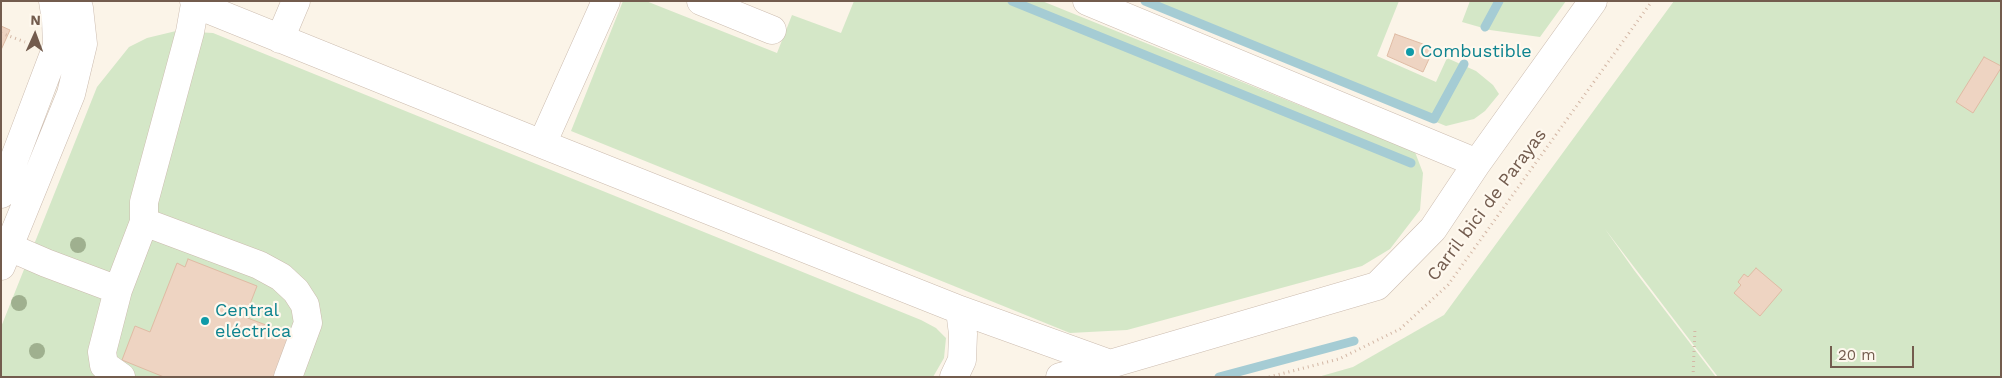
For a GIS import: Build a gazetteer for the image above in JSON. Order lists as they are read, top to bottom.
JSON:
{
  "streets": {
    "path": ["Carril bici de Parayas"]
  },
  "places": ["Combustible", "Central eléctrica"],
  "scale_bar": "20 m",
  "north": "top"
}
